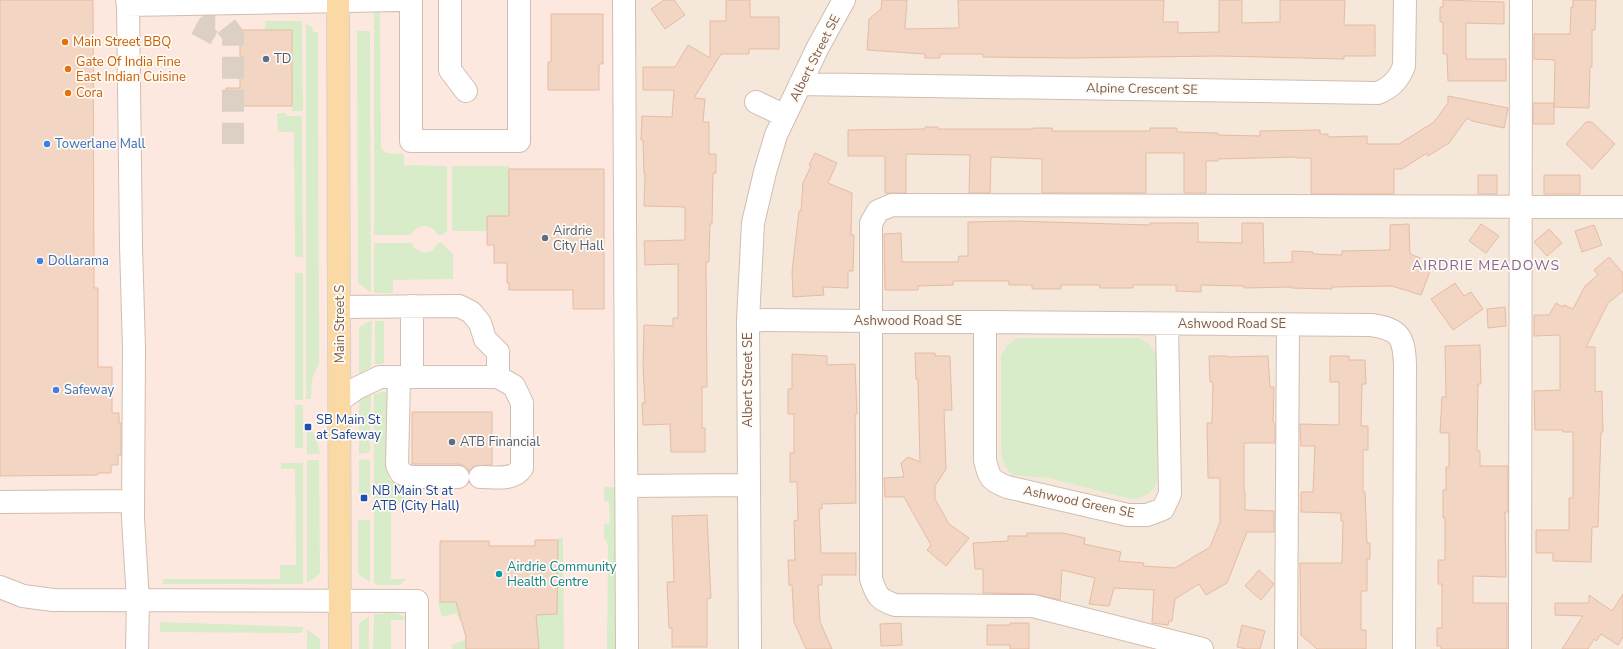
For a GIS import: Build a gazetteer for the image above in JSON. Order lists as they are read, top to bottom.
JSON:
{
  "streets": {
    "main road": ["Main Street S"],
    "street": [
      "Albert Street SE",
      "Alpine Crescent SE",
      "Ashwood Road SE",
      "Ashwood Green SE"
    ]
  },
  "crossings": [
    ["Albert Street SE", "Alpine Crescent SE"],
    ["Albert Street SE", "Ashwood Road SE"],
    ["Ashwood Road SE", "Ashwood Green SE"]
  ],
  "districts": ["AIRDRIE MEADOWS"],
  "places": {
    "other": [
      "Main Street BBQ",
      "TD",
      "Gate Of India Fine East Indian Cuisine",
      "Cora",
      "Towerlane Mall",
      "Airdrie City Hall",
      "Dollarama",
      "Safeway",
      "ATB Financial",
      "Airdrie Community Health Centre"
    ],
    "transit": ["SB Main St at Safeway", "NB Main St at ATB (City Hall)"]
  }
}
